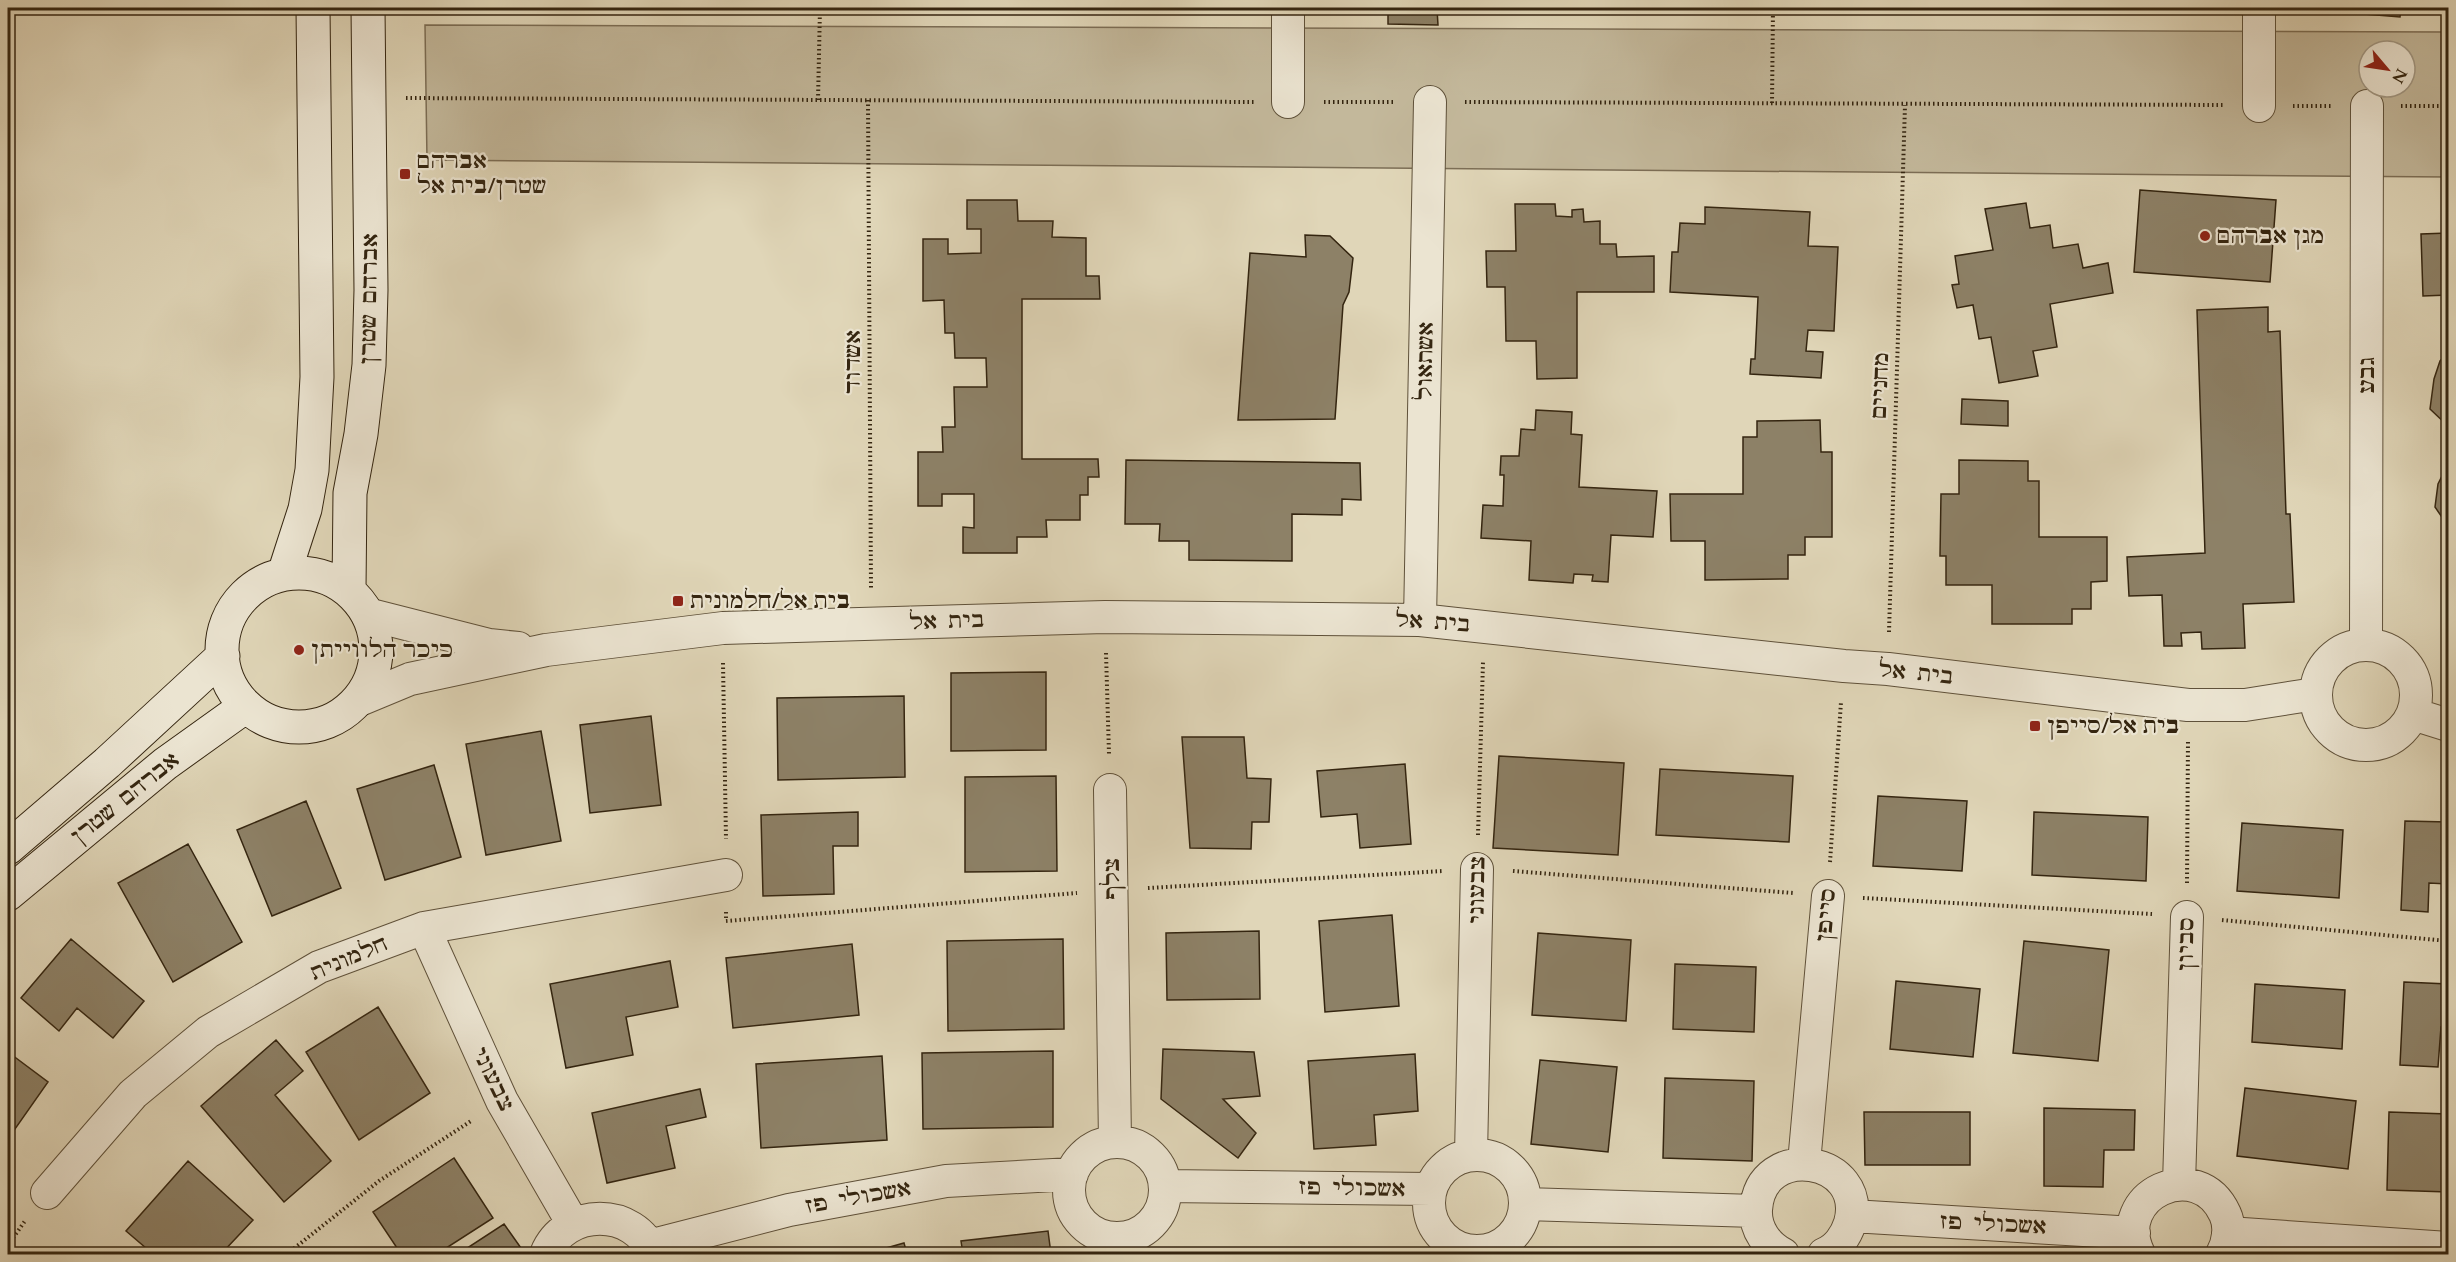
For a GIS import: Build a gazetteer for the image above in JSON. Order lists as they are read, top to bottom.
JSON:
{
  "streets": {
    "street": [
      "אברהם שטרן",
      "אשתאול",
      "גבע",
      "בית אל",
      "צלף",
      "צבעוני",
      "סייפן",
      "סביון",
      "חלמונית",
      "אשכולי פז"
    ],
    "path": ["אשדוד", "מחניים"]
  },
  "crossings": [
    ["אברהם שטרן", "בית אל"],
    ["אשתאול", "בית אל"],
    ["אשדוד", "בית אל"],
    ["גבע", "בית אל"],
    ["מחניים", "בית אל"],
    ["בית אל", "צבעוני"],
    ["בית אל", "סייפן"],
    ["בית אל", "סביון"],
    ["צלף", "אשכולי פז"],
    ["צבעוני", "חלמונית"],
    ["צבעוני", "אשכולי פז"]
  ],
  "places": {
    "transit": ["אברהם שטרן/בית אל", "בית אל/חלמונית", "בית אל/סייפן"],
    "other": ["מגן אברהם", "כיכר הלווייתן"]
  },
  "north": "bottom right"
}
